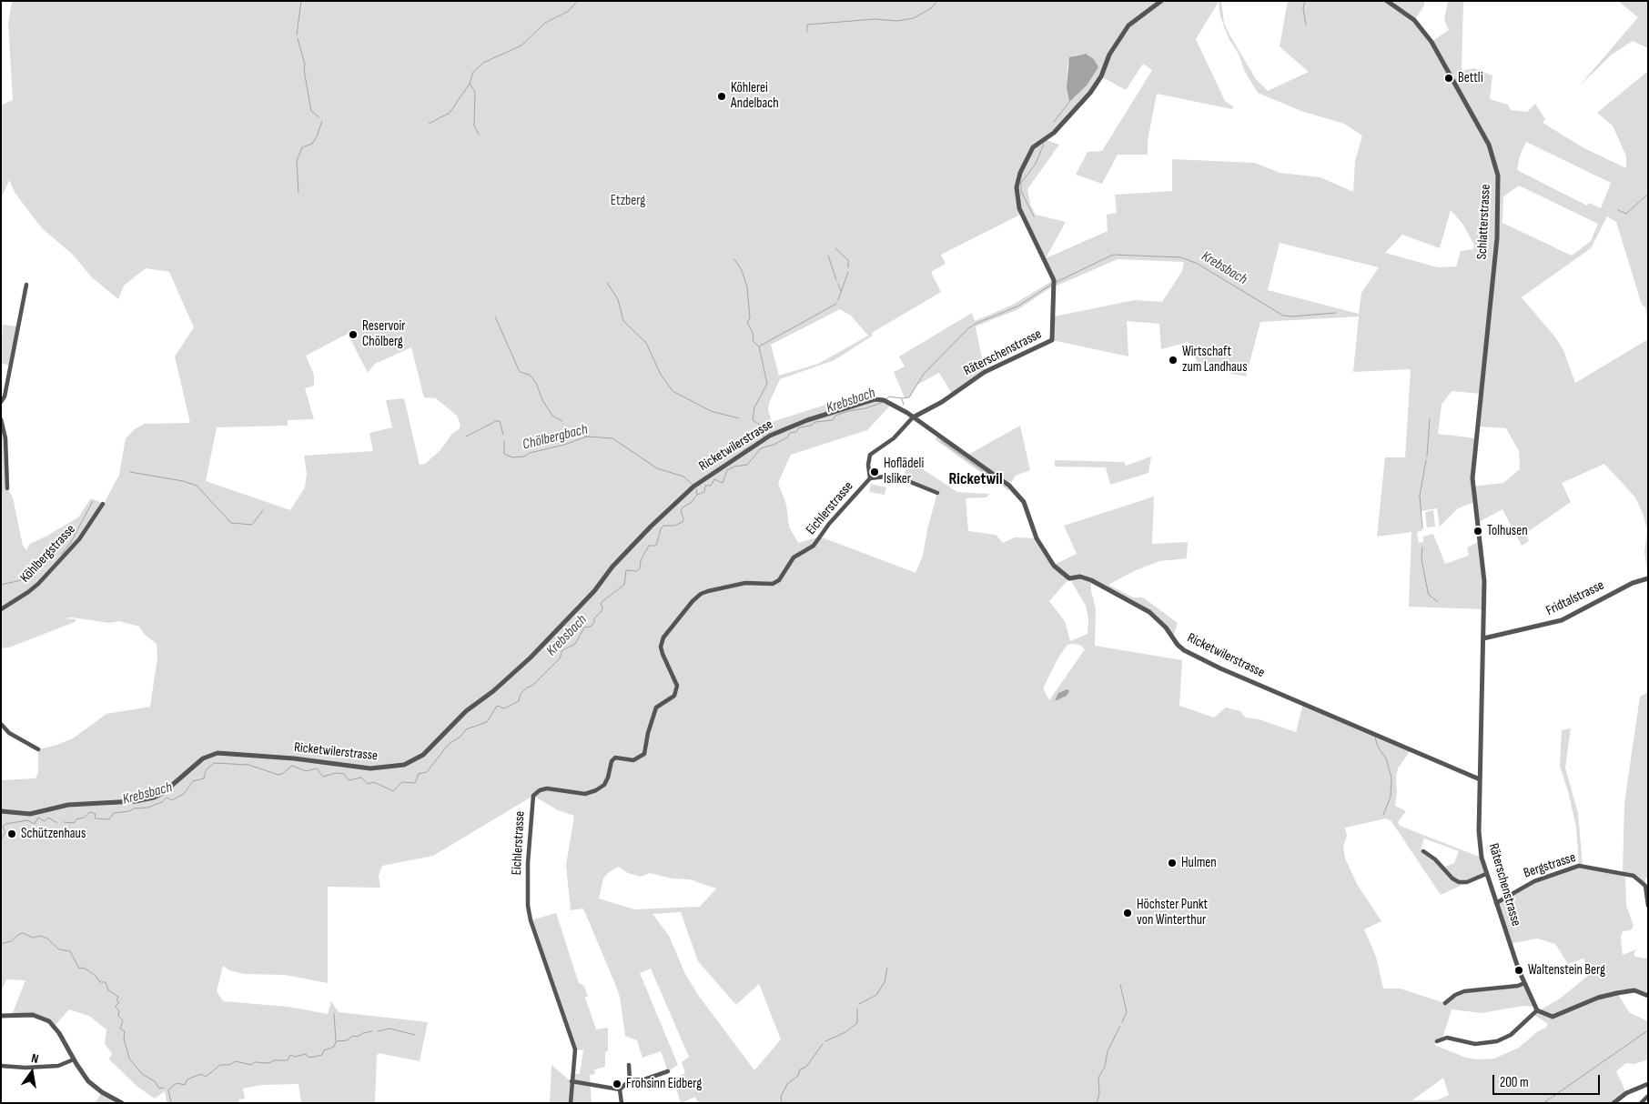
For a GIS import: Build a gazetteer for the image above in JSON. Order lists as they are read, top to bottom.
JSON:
{
  "streets": {
    "street": [
      "Schlatterstrasse",
      "Räterschenstrasse",
      "Ricketwilerstrasse",
      "Eichlerstrasse",
      "Köhlbergstrasse",
      "Fridtalstrasse",
      "Bergstrasse"
    ]
  },
  "crossings": [
    ["Schlatterstrasse", "Räterschenstrasse"],
    ["Räterschenstrasse", "Ricketwilerstrasse"],
    ["Räterschenstrasse", "Fridtalstrasse"],
    ["Räterschenstrasse", "Bergstrasse"]
  ],
  "districts": ["Ricketwil"],
  "water": ["Krebsbach", "Chölbergbach"],
  "parks": ["Etzberg"],
  "places": [
    "Bettli",
    "Köhlerei Andelbach",
    "Reservoir Chölberg",
    "Wirtschaft zum Landhaus",
    "Hoflädeli Isliker",
    "Tolhusen",
    "Schützenhaus",
    "Hulmen",
    "Höchster Punkt von Winterthur",
    "Waltenstein Berg",
    "Frohsinn Eidberg"
  ],
  "scale_bar": "200 m",
  "north": "top"
}
